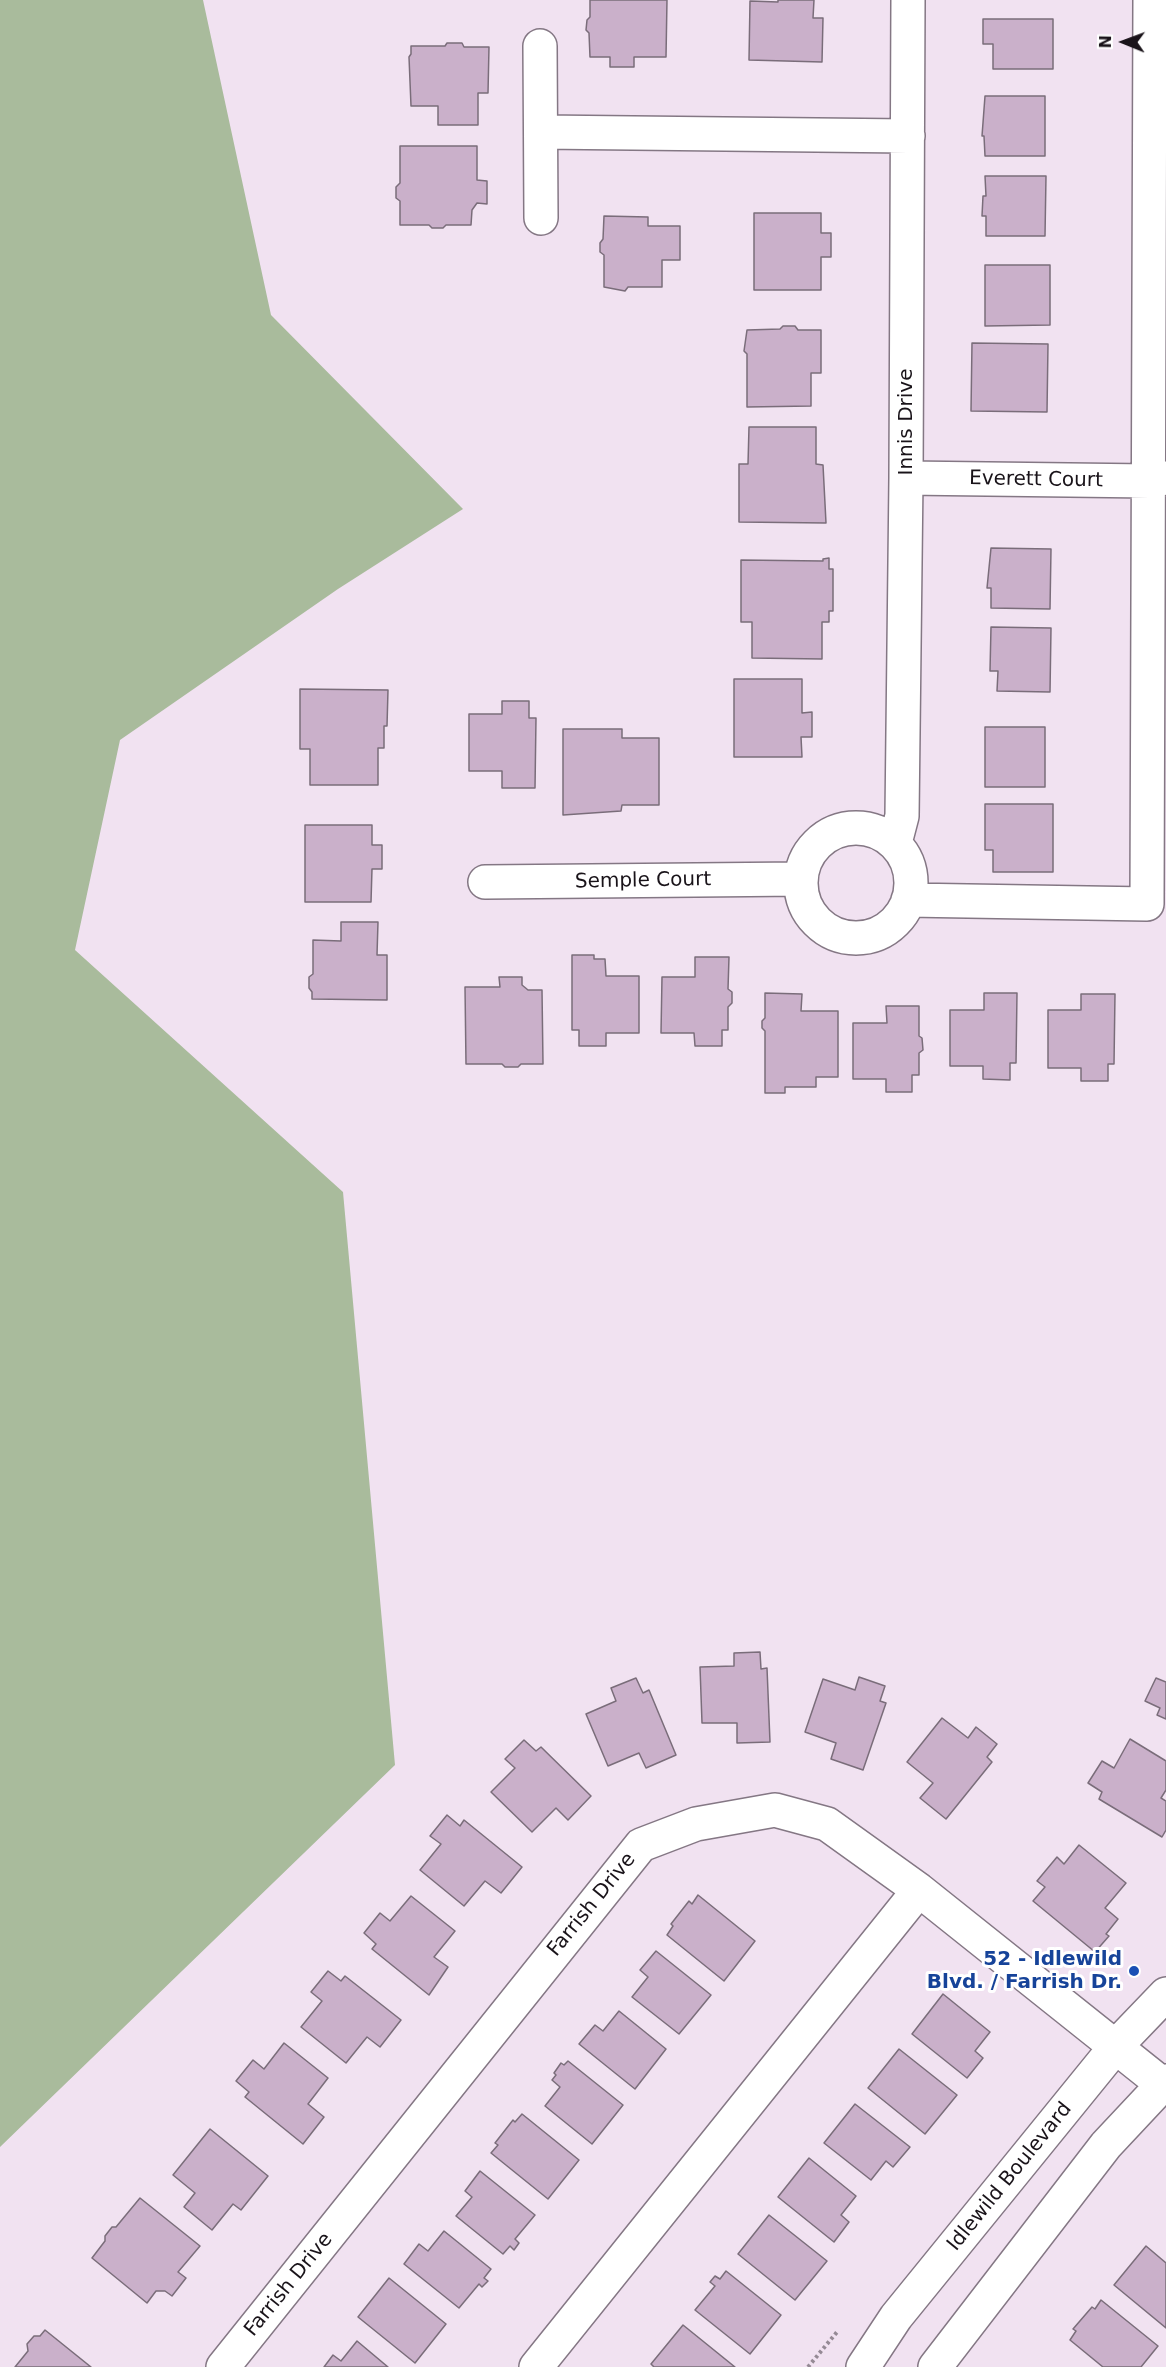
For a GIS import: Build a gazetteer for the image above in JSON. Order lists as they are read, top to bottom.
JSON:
{
  "streets": {
    "street": [
      "Innis Drive",
      "Everett Court",
      "Semple Court",
      "Farrish Drive",
      "Idlewild Boulevard"
    ]
  },
  "crossings": [
    ["Innis Drive", "Everett Court"],
    ["Innis Drive", "Semple Court"],
    ["Farrish Drive", "Idlewild Boulevard"]
  ],
  "places": ["52 - Idlewild Blvd. / Farrish Dr."],
  "north": "left"
}
